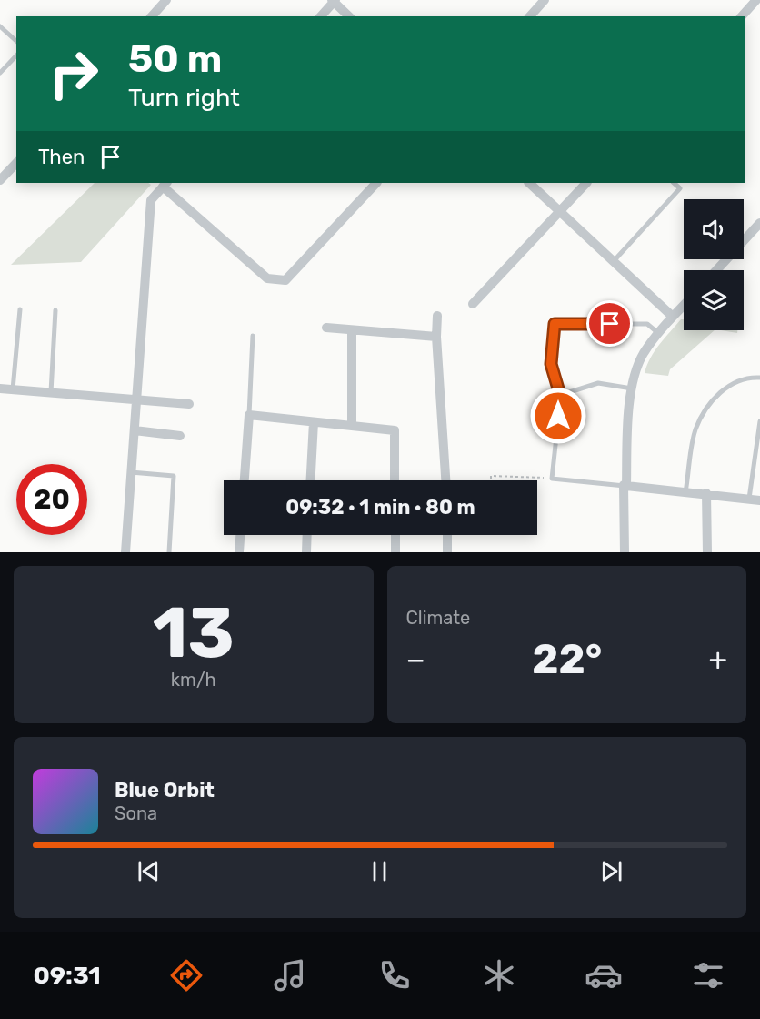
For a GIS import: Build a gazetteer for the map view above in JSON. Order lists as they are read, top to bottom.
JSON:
{
  "page": {
    "turn": ["50 m", "Turn right"],
    "then": "Then",
    "limit": "20",
    "trip": "09:32 · 1 min · 80 m",
    "tile": [
      ["13", "km/h"],
      "Climate"
    ],
    "heat": ["−", "22°", "+"],
    "song": ["Blue Orbit", "Sona"],
    "tabs": "09:31"
  }
}
